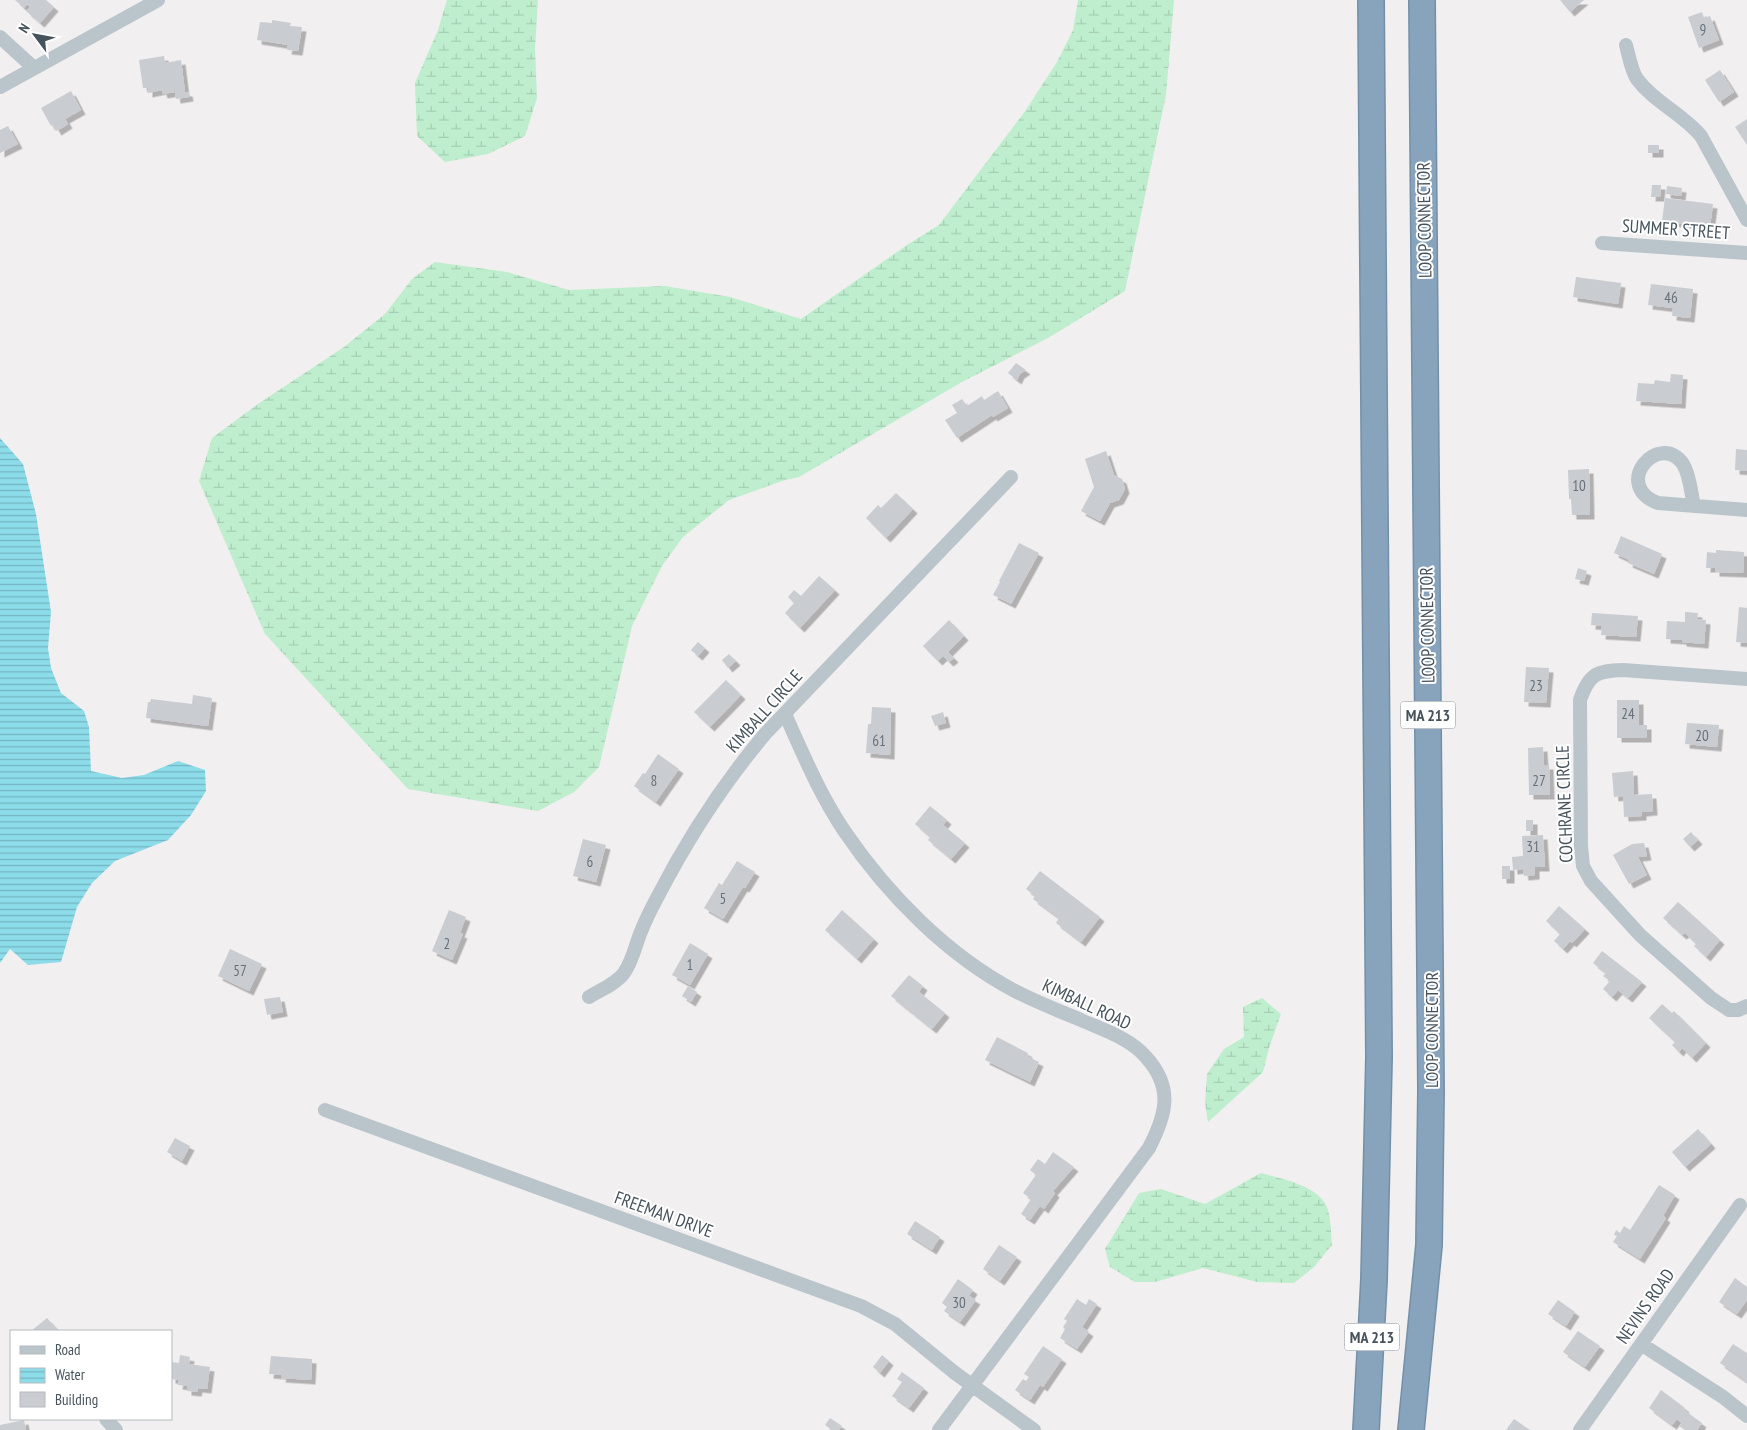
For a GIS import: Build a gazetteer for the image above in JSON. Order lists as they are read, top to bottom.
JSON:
{
  "streets": {
    "highway": ["LOOP CONNECTOR", "MA 213"],
    "street": [
      "SUMMER STREET",
      "KIMBALL CIRCLE",
      "COCHRANE CIRCLE",
      "KIMBALL ROAD",
      "FREEMAN DRIVE",
      "NEVINS ROAD"
    ]
  },
  "crossings": [
    ["KIMBALL CIRCLE", "KIMBALL ROAD"],
    ["KIMBALL ROAD", "FREEMAN DRIVE"]
  ],
  "house_numbers": [
    "9",
    "46",
    "10",
    "23",
    "24",
    "20",
    "61",
    "8",
    "27",
    "31",
    "6",
    "5",
    "2",
    "1",
    "57",
    "30"
  ],
  "legend": ["Road", "Water", "Building"],
  "north": "top left"
}
